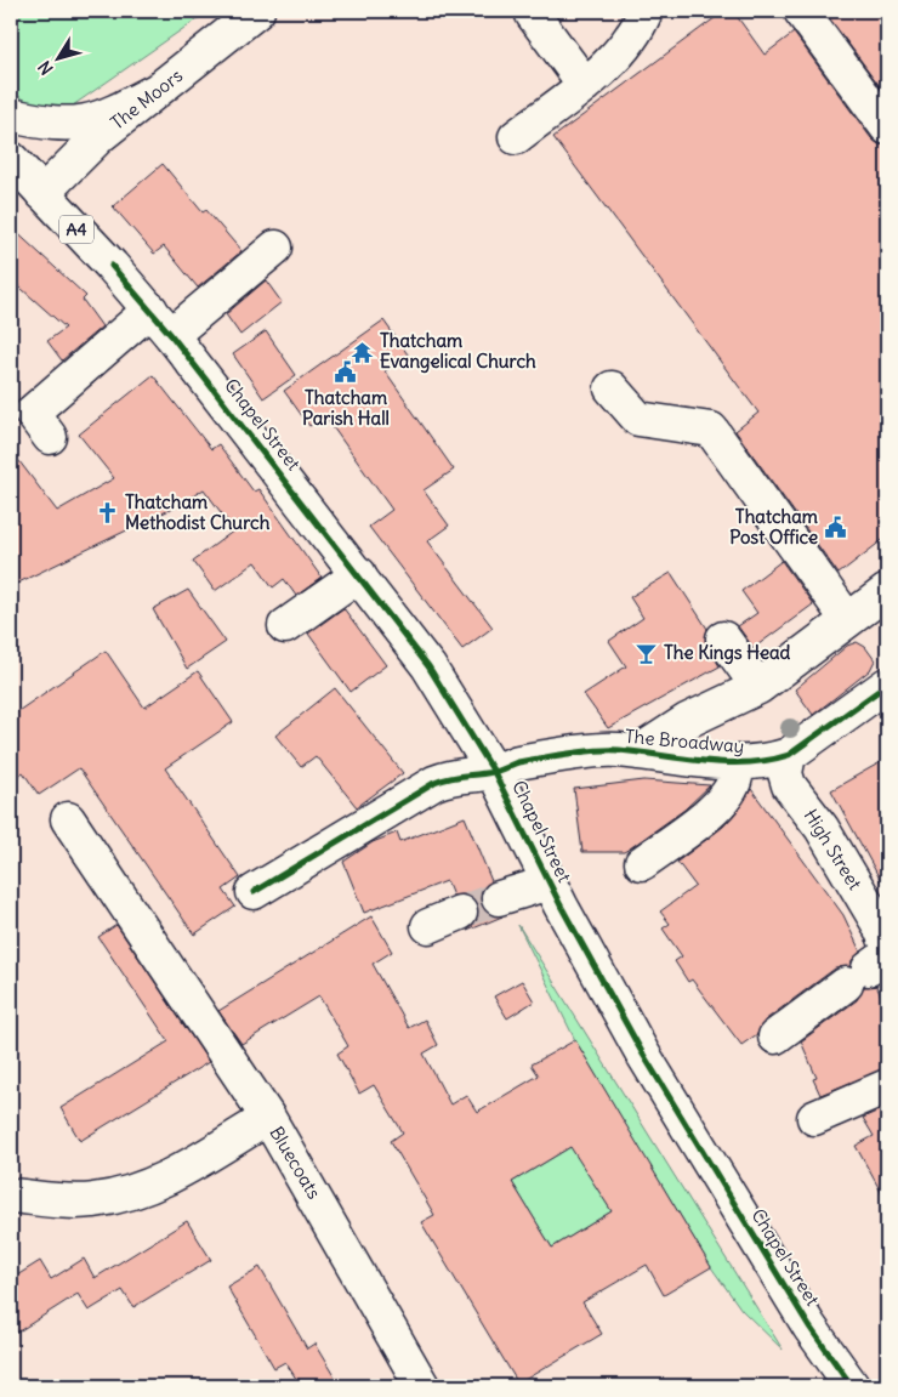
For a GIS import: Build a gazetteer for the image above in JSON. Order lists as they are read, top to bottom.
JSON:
{
  "streets": {
    "street": [
      "The Moors",
      "A4",
      "Chapel Street",
      "The Broadway",
      "High Street",
      "Bluecoats"
    ]
  },
  "crossings": [
    ["The Moors", "Chapel Street"],
    ["Chapel Street", "The Broadway"],
    ["The Broadway", "High Street"]
  ],
  "places": {
    "temple": ["Thatcham Evangelical Church"],
    "public building": ["Thatcham Parish Hall", "Thatcham Post Office"],
    "church": ["Thatcham Methodist Church"],
    "bar": ["The Kings Head"]
  },
  "north": "bottom left"
}
